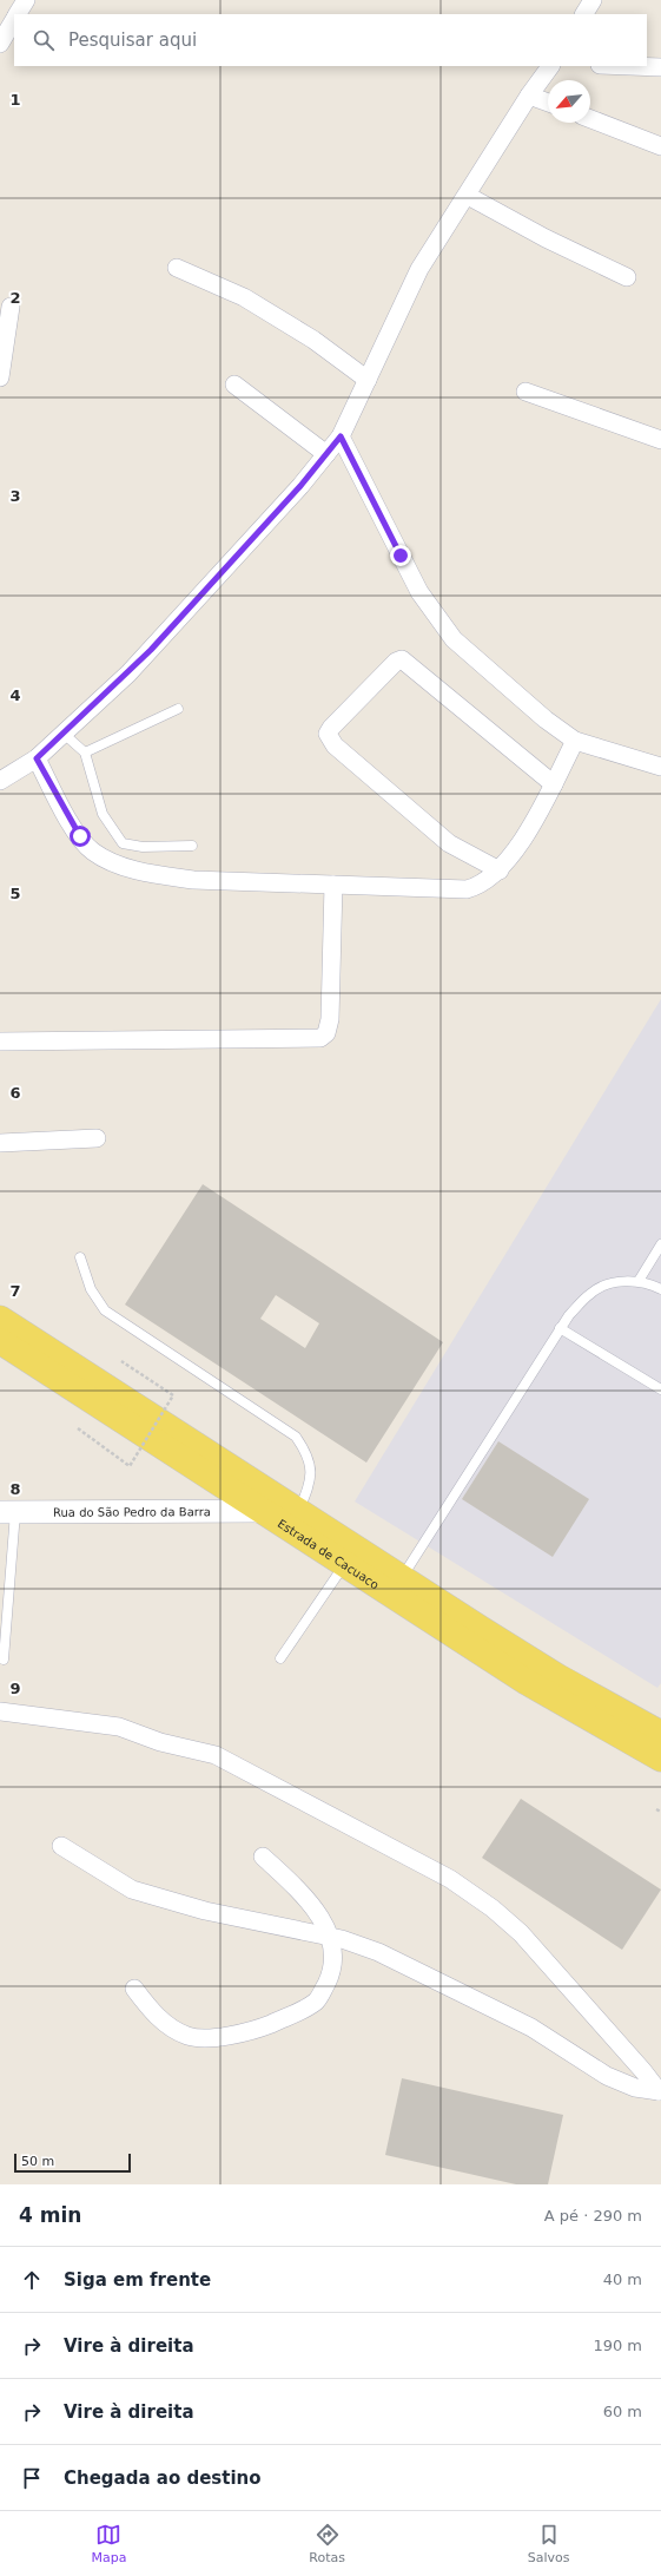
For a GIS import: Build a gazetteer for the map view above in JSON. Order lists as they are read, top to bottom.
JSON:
{
  "streets": {
    "main road": ["Estrada de Cacuaco"],
    "street": ["Rua do São Pedro da Barra"]
  },
  "crossings": [
    ["Rua do São Pedro da Barra", "Estrada de Cacuaco"]
  ],
  "scale_bar": "50 m",
  "north": "bottom left",
  "page": {
    "search": "Pesquisar aqui",
    "scale": "50 m",
    "heading": ["4 min", "A pé · 290 m"],
    "list": [
      ["Siga em frente", "40 m"],
      ["Vire à direita", "190 m"],
      ["Vire à direita", "60 m"],
      "Chegada ao destino"
    ],
    "nav": ["Mapa", "Rotas", "Salvos"]
  },
  "grid": {
    "rows": [
      "1",
      "2",
      "3",
      "4",
      "5",
      "6",
      "7",
      "8",
      "9"
    ]
  }
}
